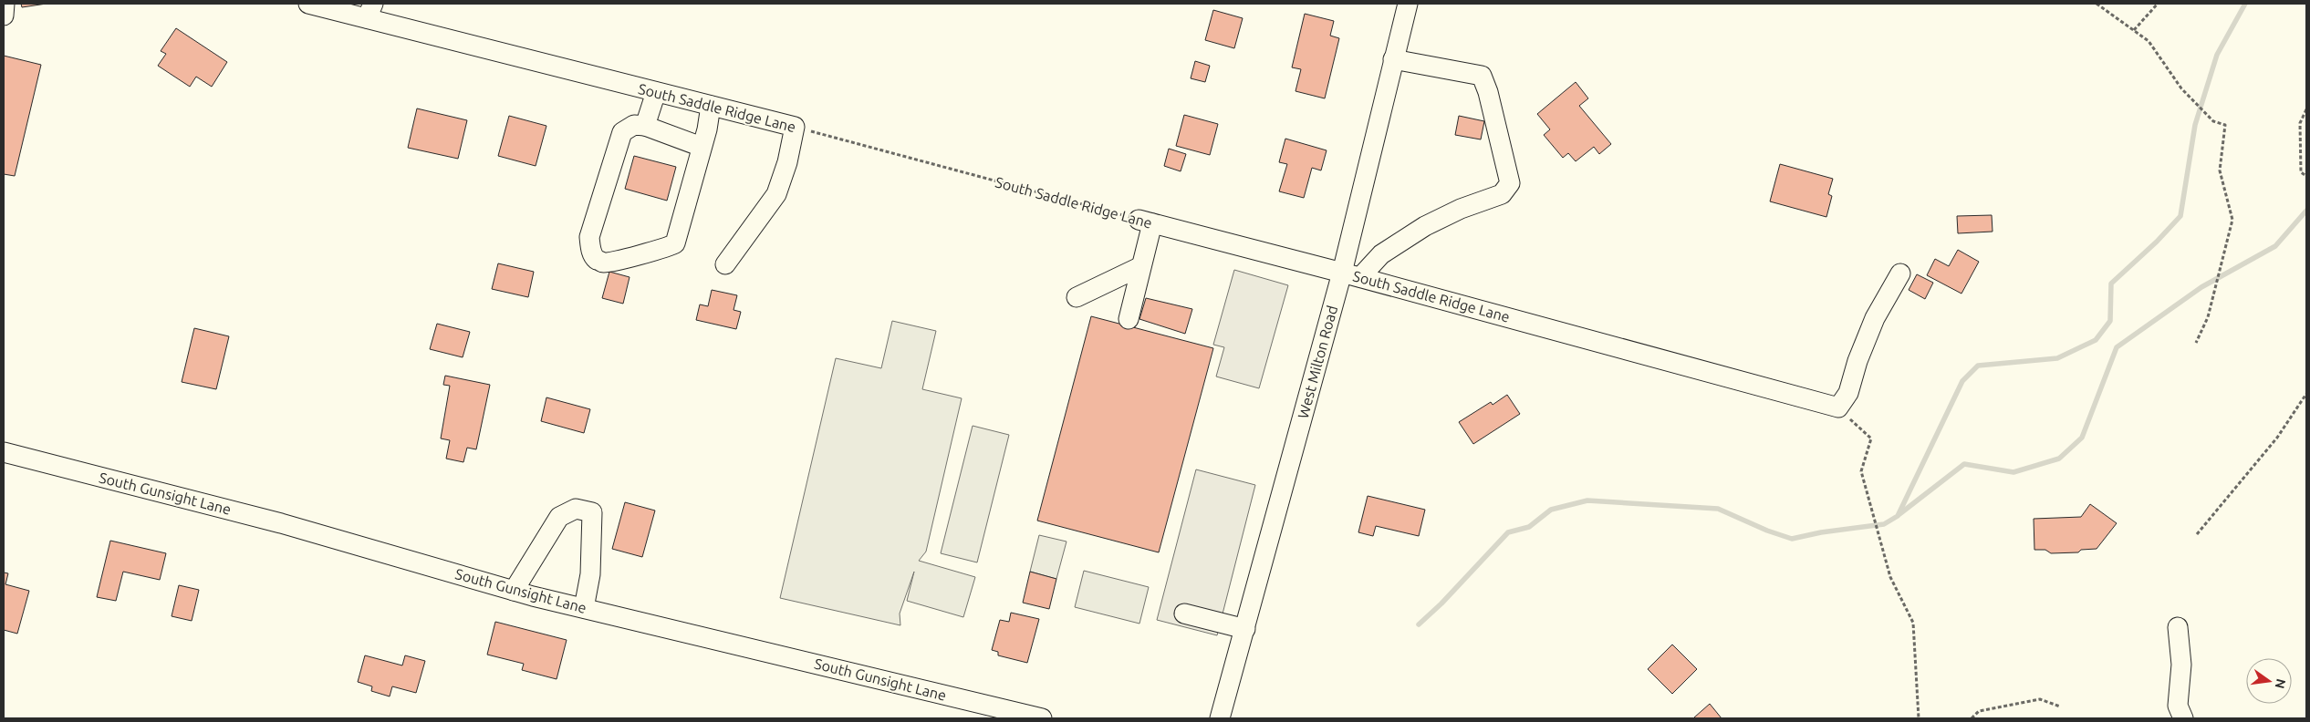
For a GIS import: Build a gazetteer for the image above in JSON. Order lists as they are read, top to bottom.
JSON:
{
  "streets": {
    "street": ["South Saddle Ridge Lane", "West Milton Road", "South Gunsight Lane"]
  },
  "crossings": [
    ["South Saddle Ridge Lane", "West Milton Road"]
  ],
  "north": "right"
}
